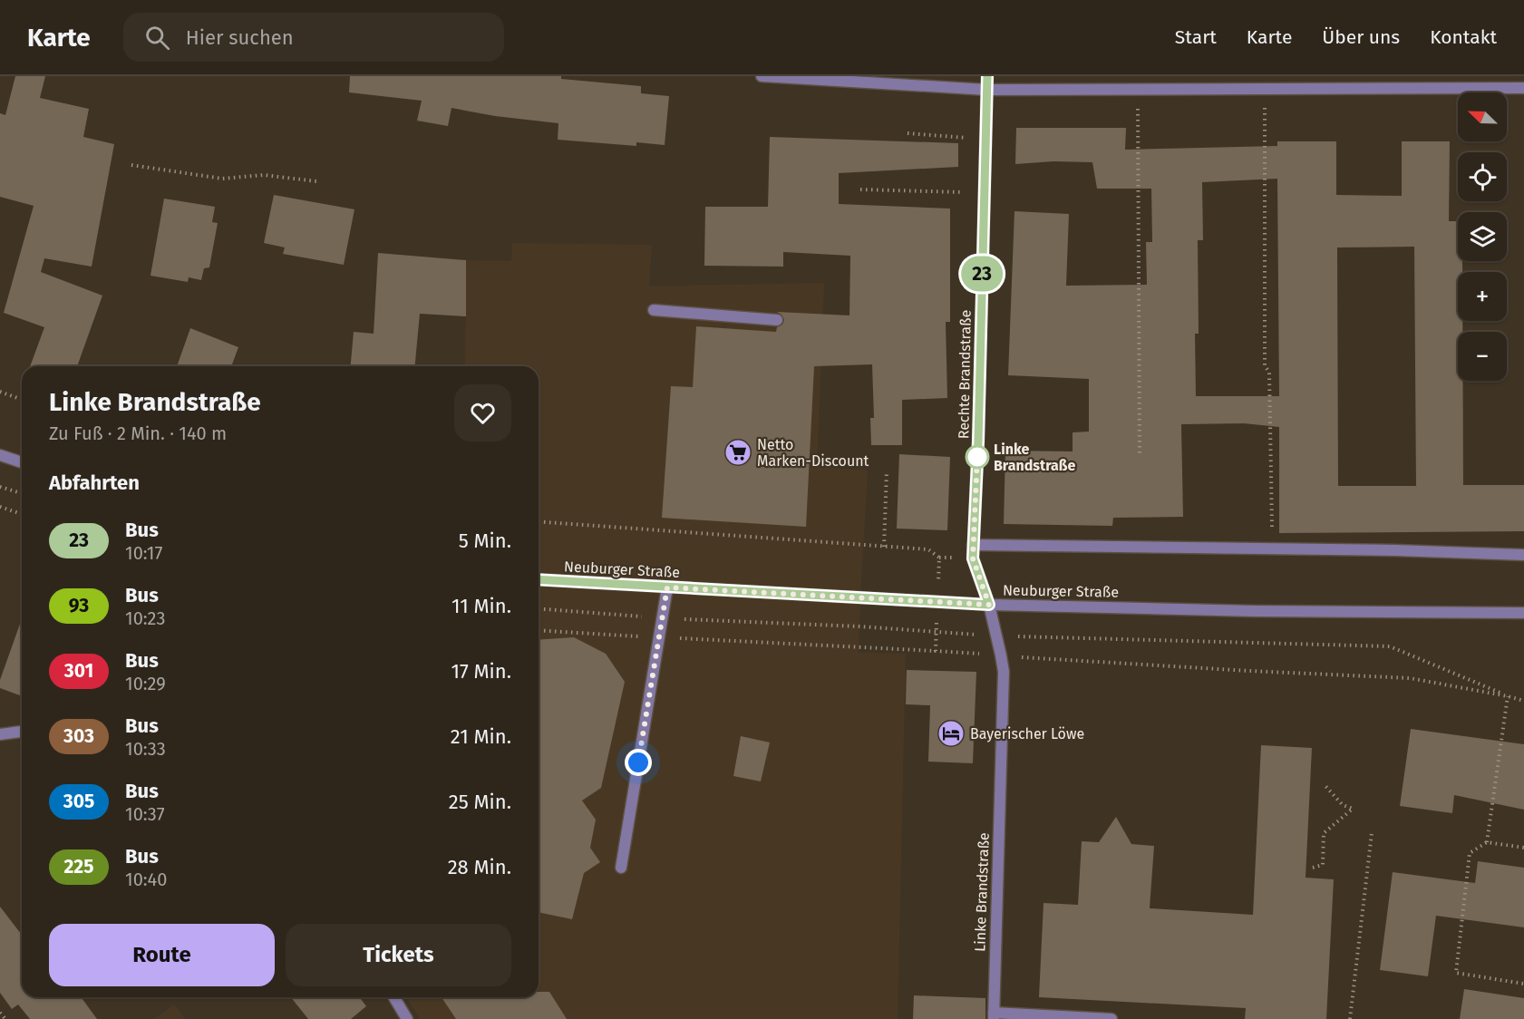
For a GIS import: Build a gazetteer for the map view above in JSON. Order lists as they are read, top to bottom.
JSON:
{
  "streets": {
    "street": ["Rechte Brandstraße", "Neuburger Straße", "Linke Brandstraße"]
  },
  "crossings": [
    ["Rechte Brandstraße", "Neuburger Straße"],
    ["Rechte Brandstraße", "Linke Brandstraße"],
    ["Neuburger Straße", "Linke Brandstraße"]
  ],
  "places": {
    "supermarket": ["Netto Marken-Discount"],
    "other": ["Linke Brandstraße"],
    "hotel": ["Bayerischer Löwe"]
  },
  "lines": ["bus line 23"],
  "north": "top left",
  "page": {
    "header": "Karte",
    "search": "Hier suchen",
    "nav": [
      "Start",
      "Karte",
      "Über uns",
      "Kontakt"
    ],
    "on_map": "23",
    "map_buttons": ["+", "−"],
    "heading": [
      ["Linke Brandstraße", "Zu Fuß · 2 Min. · 140 m"],
      "Abfahrten"
    ],
    "list": [
      {
        "mark": "23",
        "name": "Bus",
        "note": "10:17",
        "value": "5 Min."
      },
      {
        "mark": "93",
        "name": "Bus",
        "note": "10:23",
        "value": "11 Min."
      },
      {
        "mark": "301",
        "name": "Bus",
        "note": "10:29",
        "value": "17 Min."
      },
      {
        "mark": "303",
        "name": "Bus",
        "note": "10:33",
        "value": "21 Min."
      },
      {
        "mark": "305",
        "name": "Bus",
        "note": "10:37",
        "value": "25 Min."
      },
      {
        "mark": "225",
        "name": "Bus",
        "note": "10:40",
        "value": "28 Min."
      }
    ],
    "buttons": ["Route", "Tickets"]
  }
}
